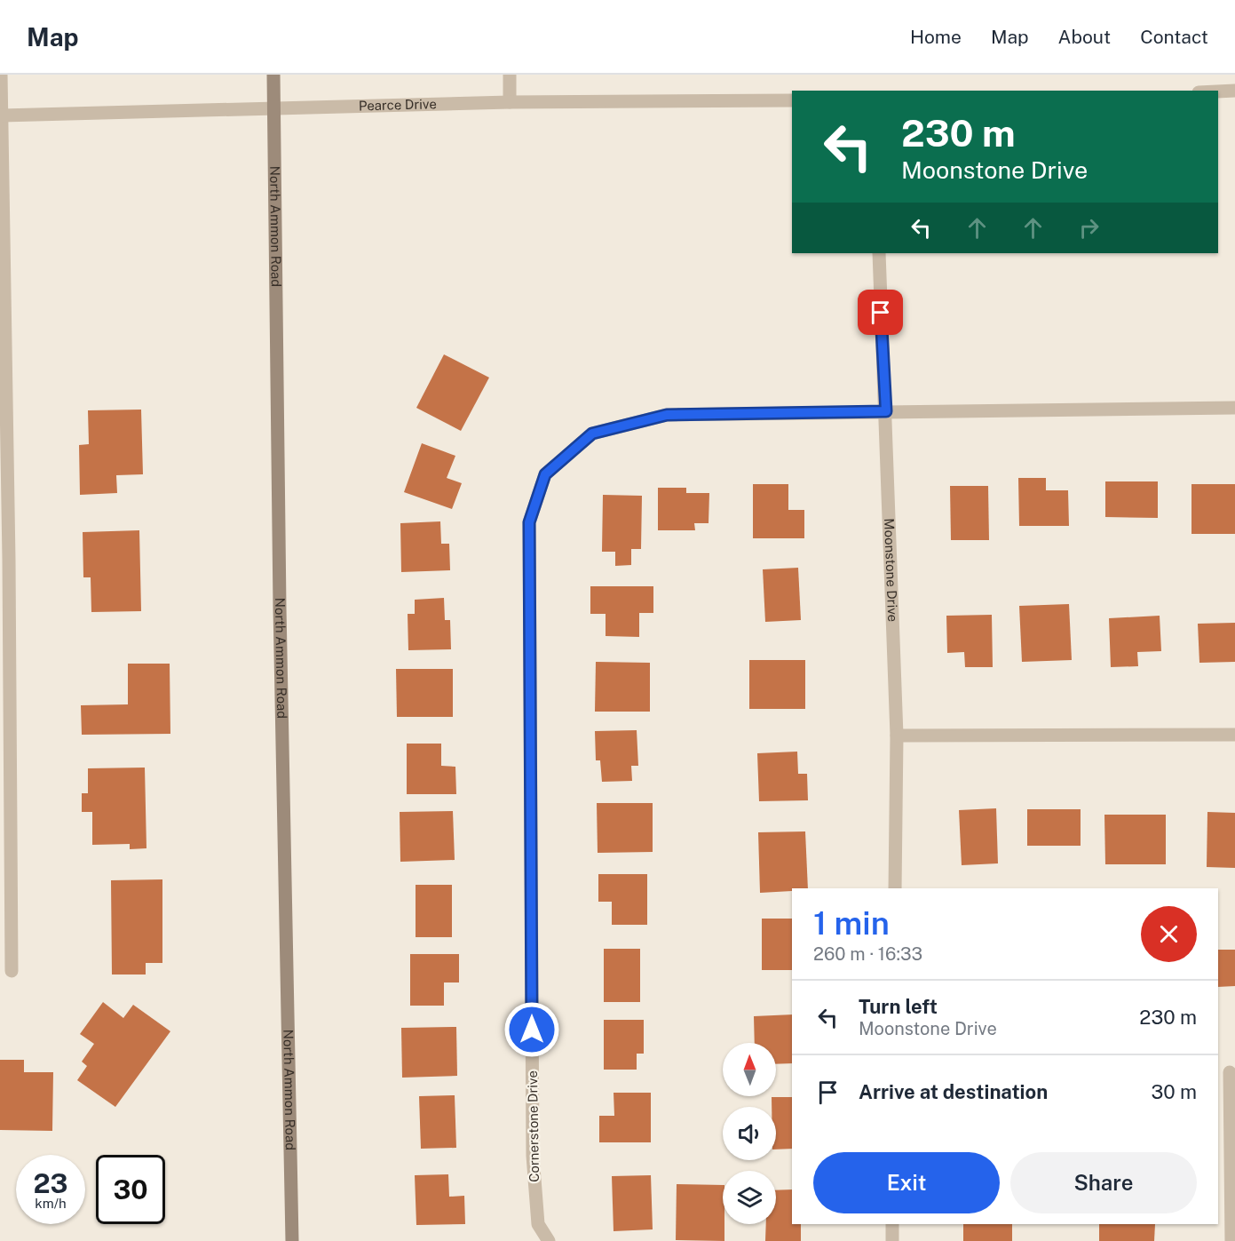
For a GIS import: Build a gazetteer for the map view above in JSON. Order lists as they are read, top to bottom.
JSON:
{
  "streets": {
    "main road": ["North Ammon Road"],
    "street": ["Pearce Drive", "Moonstone Drive", "Cornerstone Drive"]
  },
  "crossings": [
    ["Pearce Drive", "North Ammon Road"],
    ["Moonstone Drive", "Cornerstone Drive"]
  ],
  "north": "top",
  "page": {
    "header": "Map",
    "nav": [
      "Home",
      "Map",
      "About",
      "Contact"
    ],
    "turn": ["230 m", "Moonstone Drive"],
    "heading": ["1 min", "260 m · 16:33"],
    "list": [
      {
        "name": "Turn left",
        "note": "Moonstone Drive",
        "value": "230 m"
      },
      {
        "name": "Arrive at destination",
        "value": "30 m"
      }
    ],
    "buttons": ["Exit", "Share"],
    "speed": "23 km/h",
    "limit": "30"
  }
}
